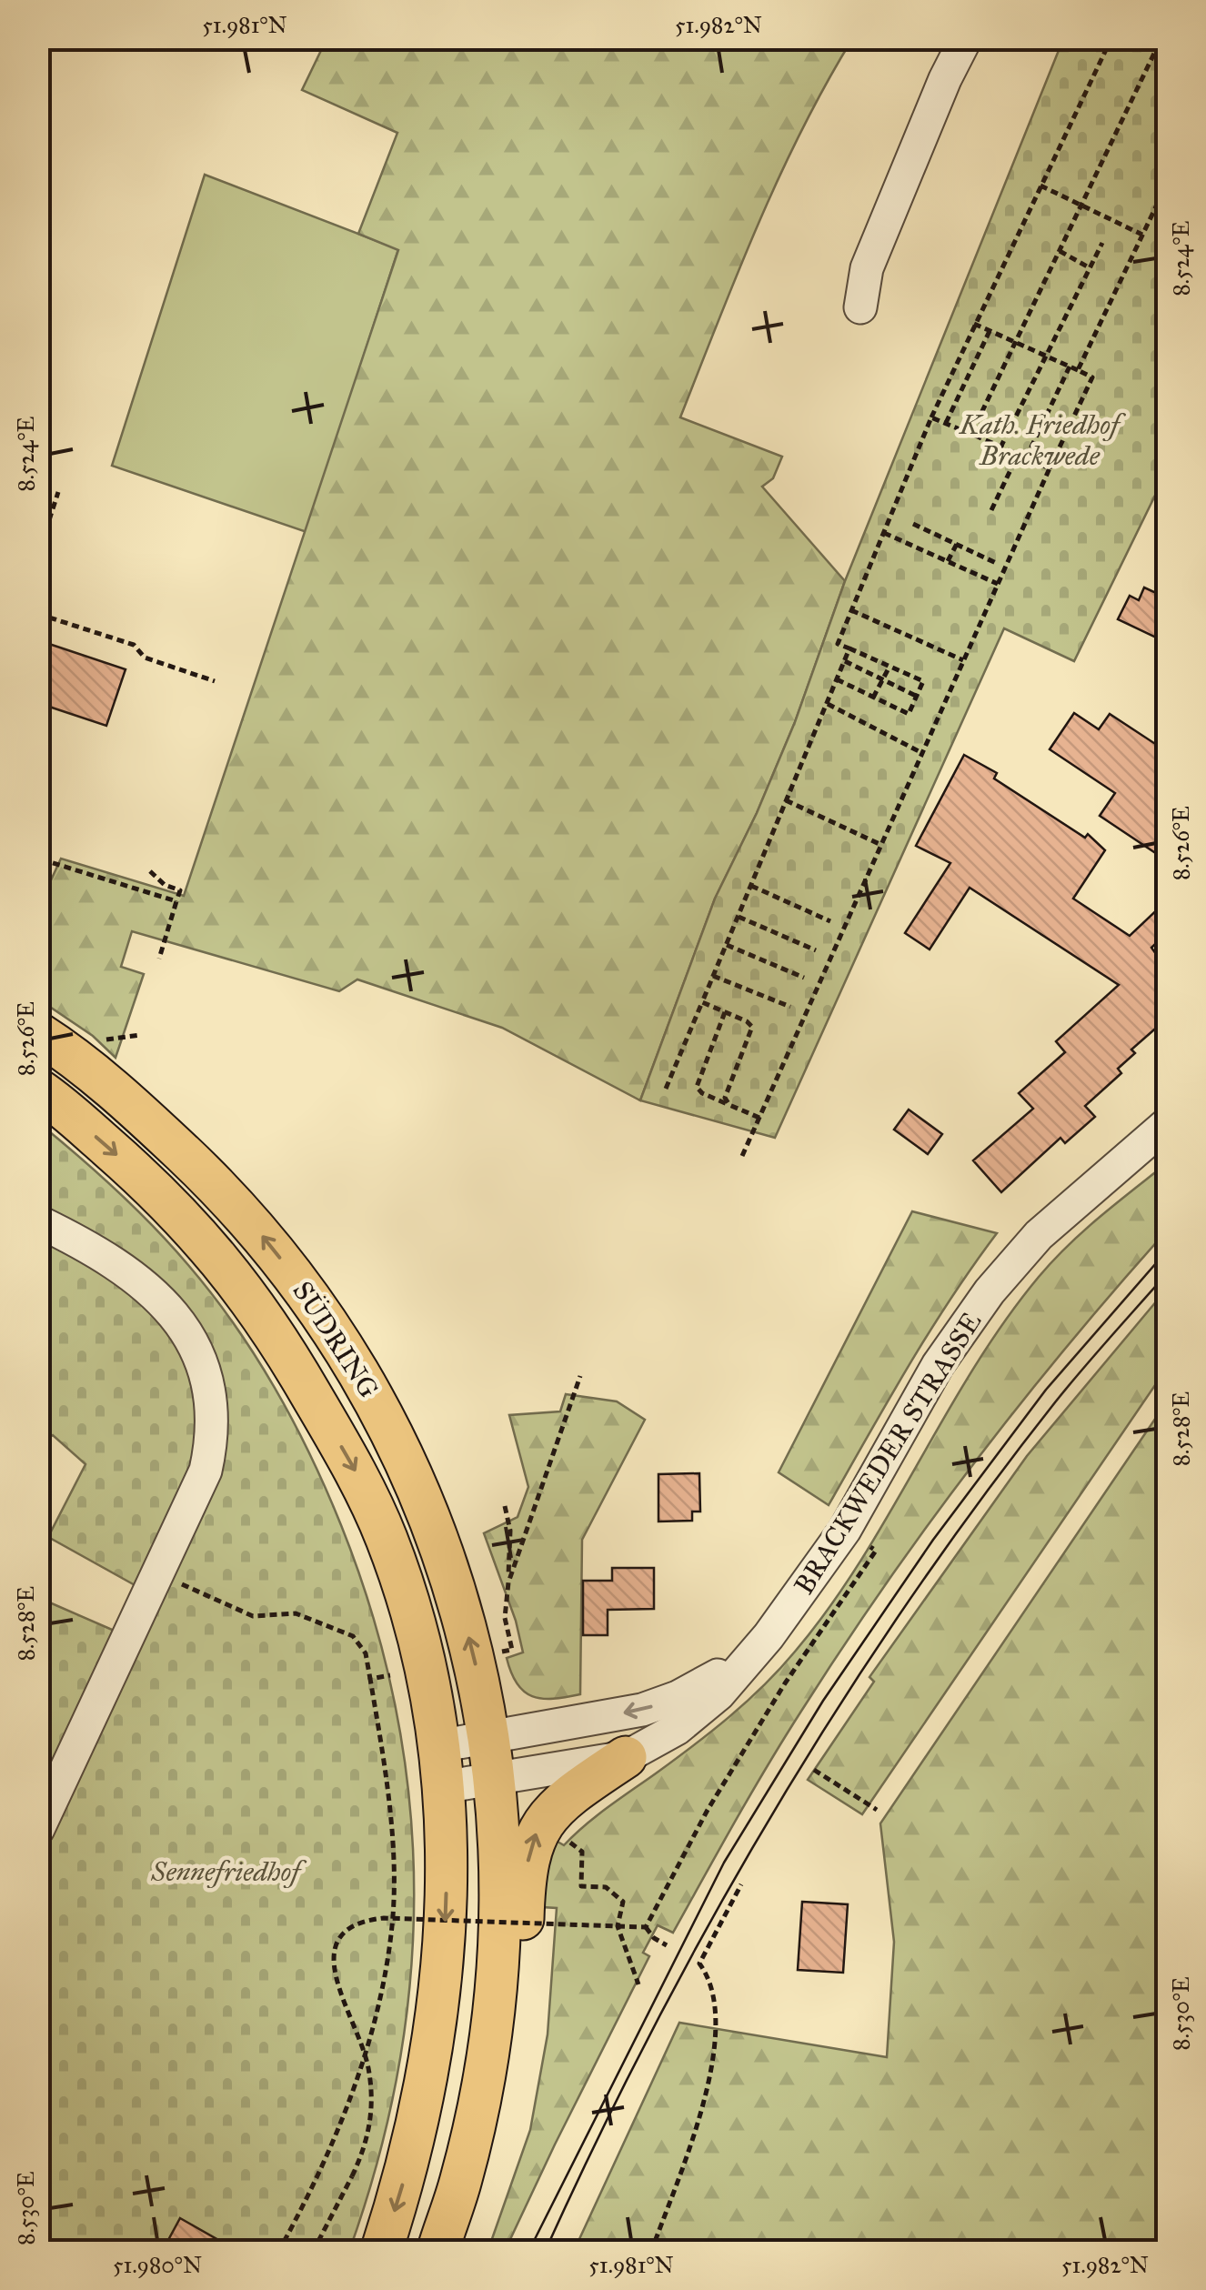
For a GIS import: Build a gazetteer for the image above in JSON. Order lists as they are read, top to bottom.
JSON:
{
  "streets": {
    "main road": ["SÜDRING"],
    "street": ["BRACKWEDER STRASSE"]
  },
  "crossings": [
    ["SÜDRING", "BRACKWEDER STRASSE"]
  ],
  "parks": ["Kath. Friedhof Brackwede", "Sennefriedhof"],
  "coordinates": [
    "51.981°N",
    "51.982°N",
    "8.524°E",
    "8.526°E",
    "8.528°E",
    "8.530°E",
    "51.980°N"
  ]
}
